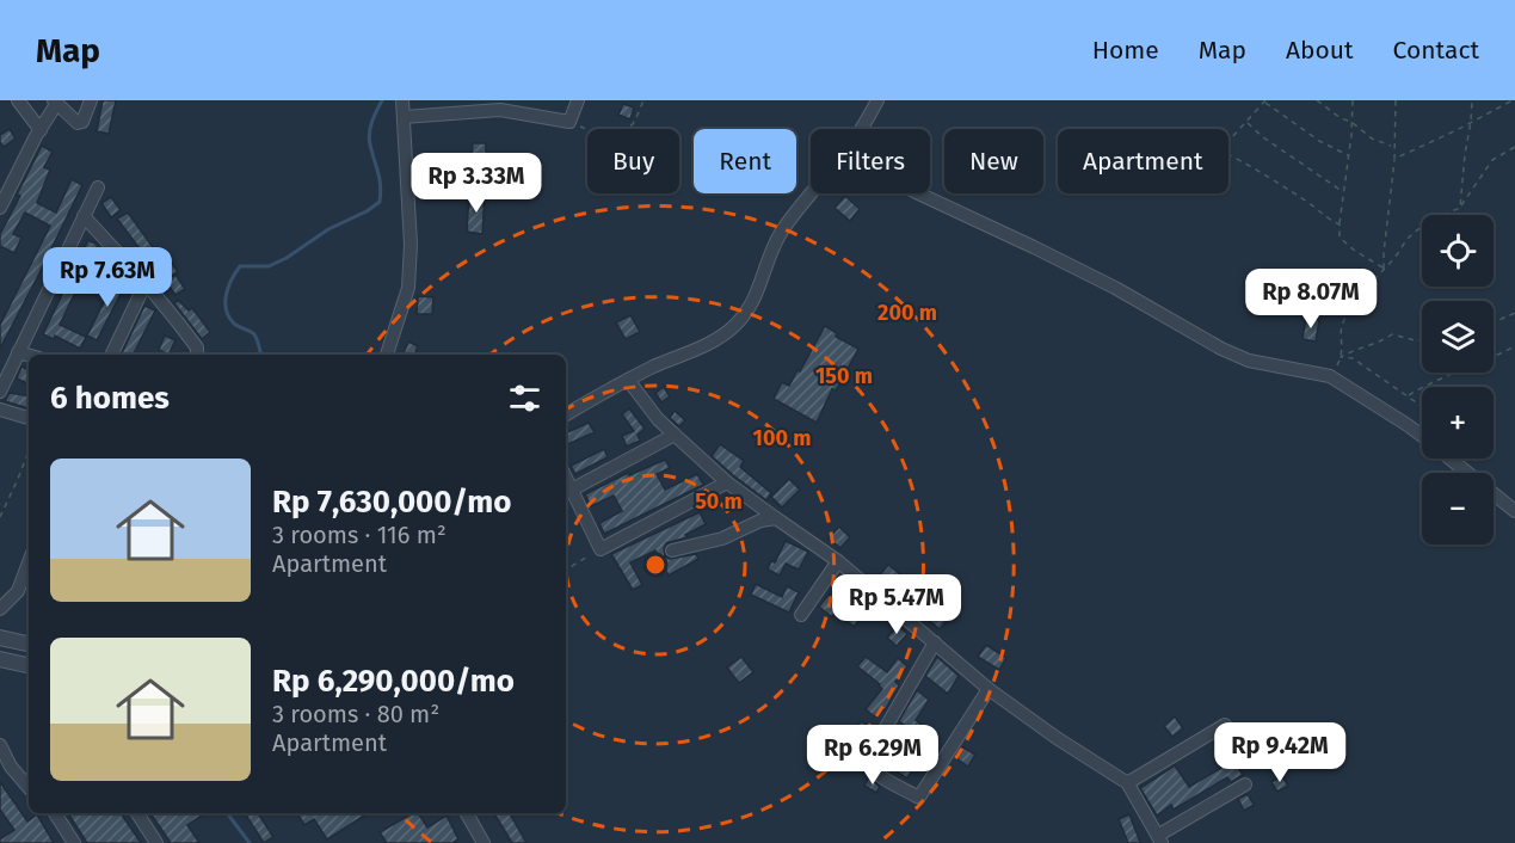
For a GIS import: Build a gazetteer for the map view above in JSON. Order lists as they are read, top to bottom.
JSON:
{
  "page": {
    "header": "Map",
    "nav": [
      "Home",
      "Map",
      "About",
      "Contact"
    ],
    "chip": [
      "Buy",
      "Rent",
      "Filters",
      "New",
      "Apartment"
    ],
    "price": [
      "Rp 3.33M",
      "Rp 7.63M",
      "Rp 8.07M",
      "Rp 5.47M",
      "Rp 9.42M",
      "Rp 6.29M"
    ],
    "map_buttons": ["+", "−"],
    "heading": "6 homes",
    "list": [
      {
        "name": "Rp 7,630,000/mo",
        "note": "3 rooms · 116 m² · Apartment"
      },
      {
        "name": "Rp 6,290,000/mo",
        "note": "3 rooms · 80 m² · Apartment"
      }
    ]
  },
  "rings": [
    "200 m",
    "150 m",
    "100 m",
    "50 m"
  ]
}
